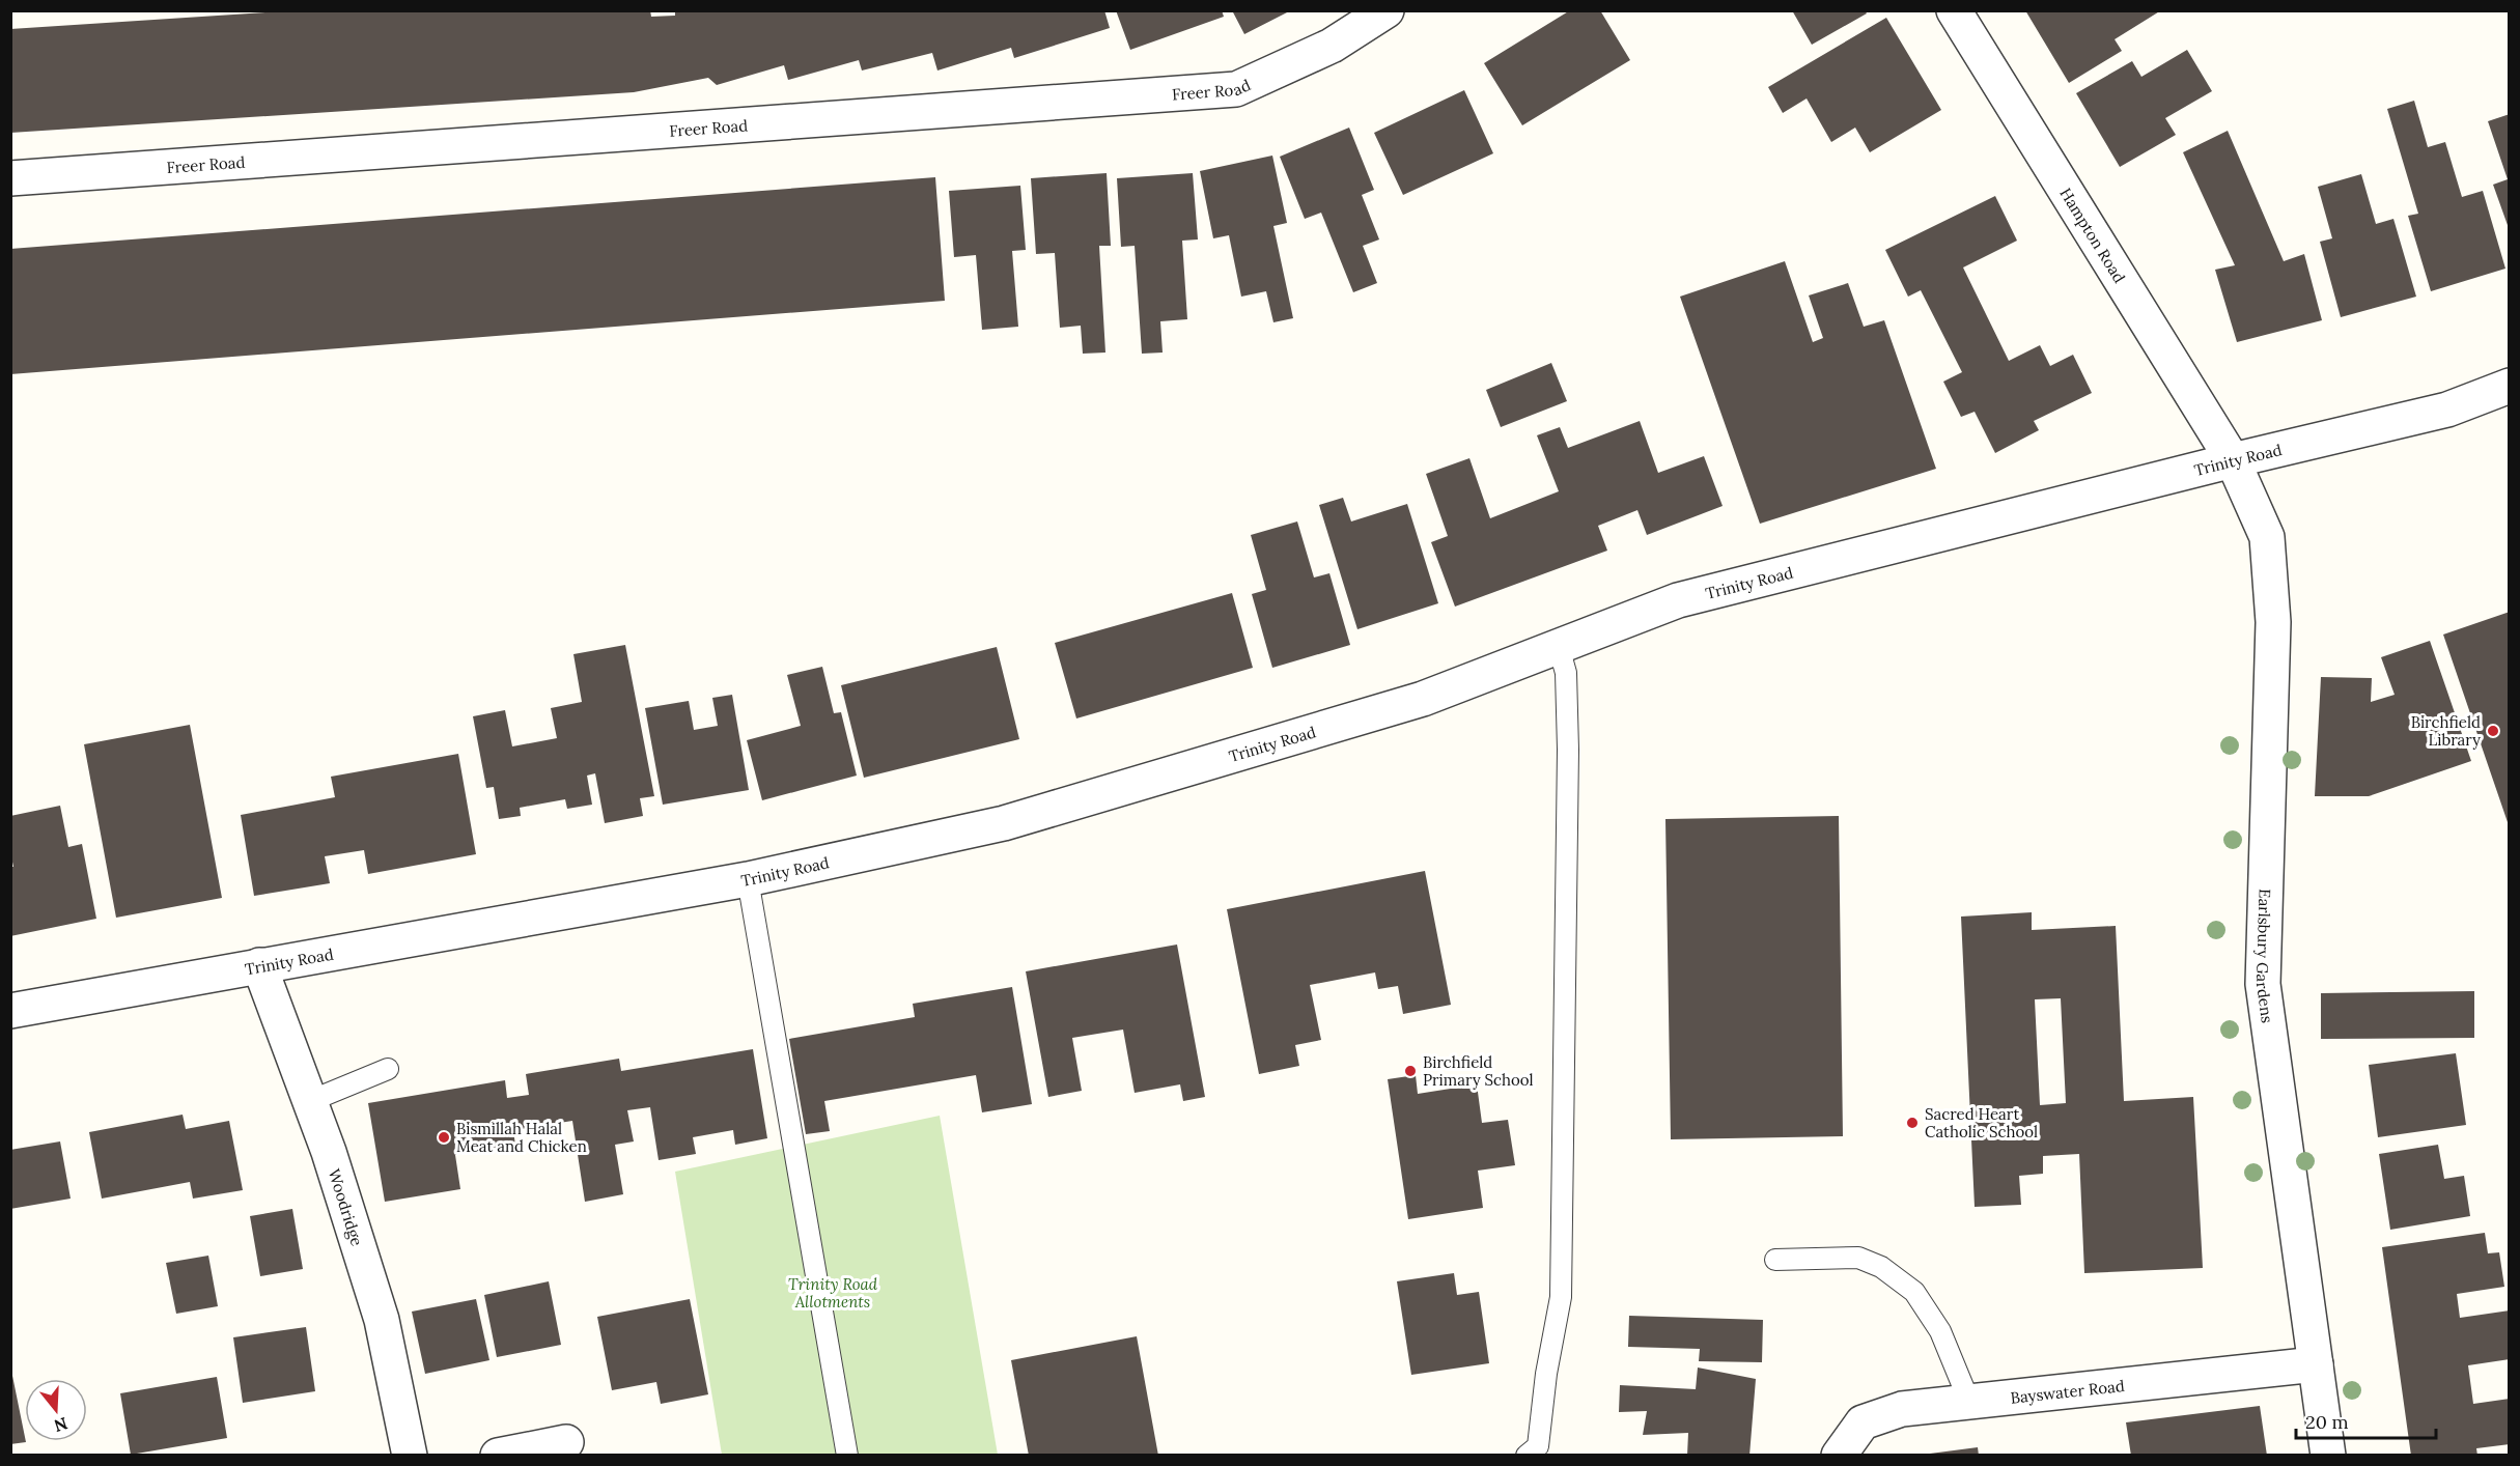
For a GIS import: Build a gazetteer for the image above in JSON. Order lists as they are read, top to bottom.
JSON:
{
  "streets": {
    "street": [
      "Freer Road",
      "Hampton Road",
      "Trinity Road",
      "Earlsbury Gardens",
      "Woodridge",
      "Bayswater Road"
    ]
  },
  "crossings": [
    ["Hampton Road", "Trinity Road"],
    ["Hampton Road", "Earlsbury Gardens"],
    ["Trinity Road", "Earlsbury Gardens"],
    ["Trinity Road", "Woodridge"],
    ["Earlsbury Gardens", "Bayswater Road"]
  ],
  "parks": ["Trinity Road Allotments"],
  "places": [
    "Birchfield Library",
    "Birchfield Primary School",
    "Sacred Heart Catholic School",
    "Bismillah Halal Meat and Chicken"
  ],
  "scale_bar": "20 m",
  "north": "bottom"
}
